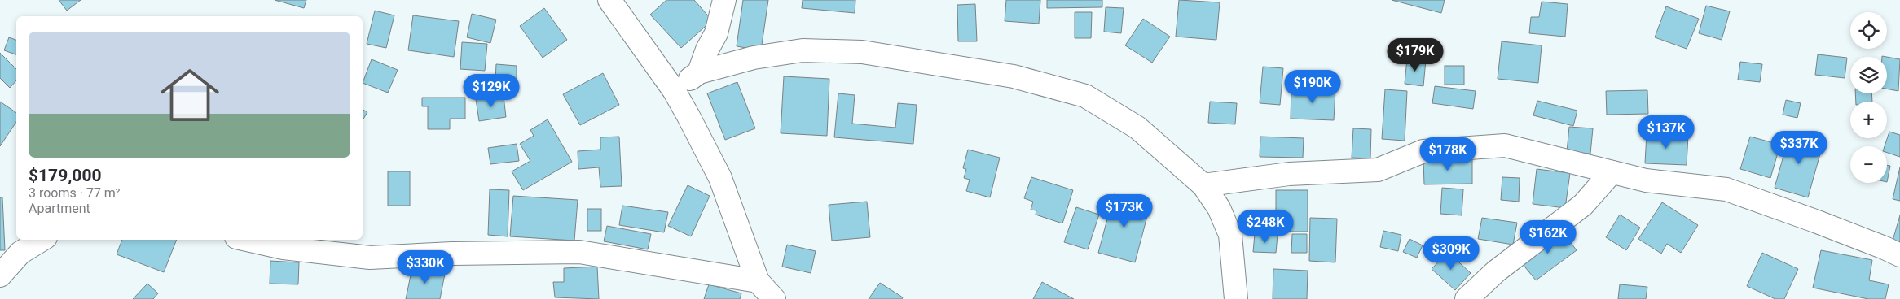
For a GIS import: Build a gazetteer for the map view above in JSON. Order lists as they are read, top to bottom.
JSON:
{
  "page": {
    "map_buttons": ["+", "−"],
    "list": [
      {
        "name": "$179,000",
        "note": "3 rooms · 77 m² · Apartment"
      }
    ],
    "price": [
      "$179K",
      "$190K",
      "$129K",
      "$137K",
      "$337K",
      "$178K",
      "$173K",
      "$248K",
      "$162K",
      "$309K",
      "$330K"
    ]
  }
}
